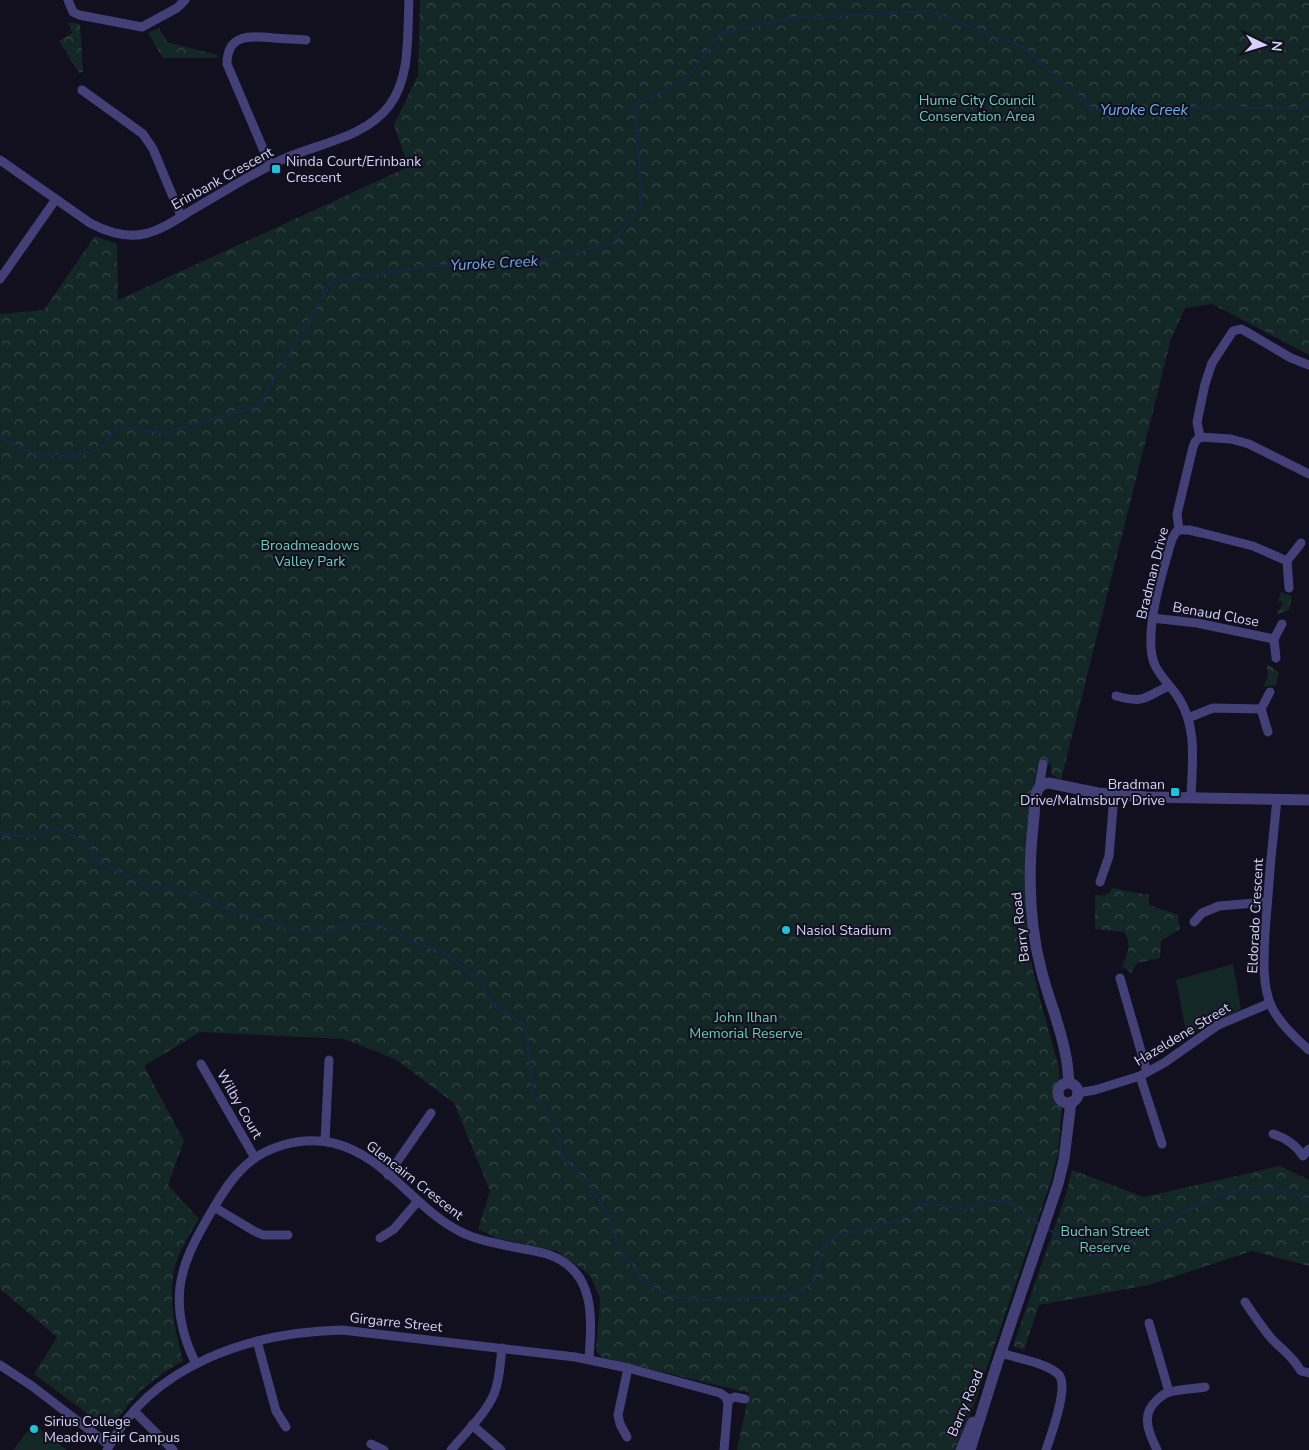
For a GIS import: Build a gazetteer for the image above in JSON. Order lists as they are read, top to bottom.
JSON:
{
  "streets": {
    "street": [
      "Erinbank Crescent",
      "Bradman Drive",
      "Benaud Close",
      "Eldorado Crescent",
      "Barry Road",
      "Hazeldene Street",
      "Wilby Court",
      "Glencairn Crescent",
      "Girgarre Street"
    ]
  },
  "crossings": [
    ["Bradman Drive", "Benaud Close"],
    ["Eldorado Crescent", "Hazeldene Street"],
    ["Barry Road", "Hazeldene Street"],
    ["Wilby Court", "Glencairn Crescent"],
    ["Glencairn Crescent", "Girgarre Street"]
  ],
  "water": ["Yuroke Creek"],
  "parks": [
    "Hume City Council Conservation Area",
    "Broadmeadows Valley Park",
    "John Ilhan Memorial Reserve",
    "Buchan Street Reserve"
  ],
  "places": {
    "transit": ["Ninda Court/Erinbank Crescent", "Bradman Drive/Malmsbury Drive"],
    "other": ["Nasiol Stadium", "Sirius College Meadow Fair Campus"]
  },
  "north": "right"
}
